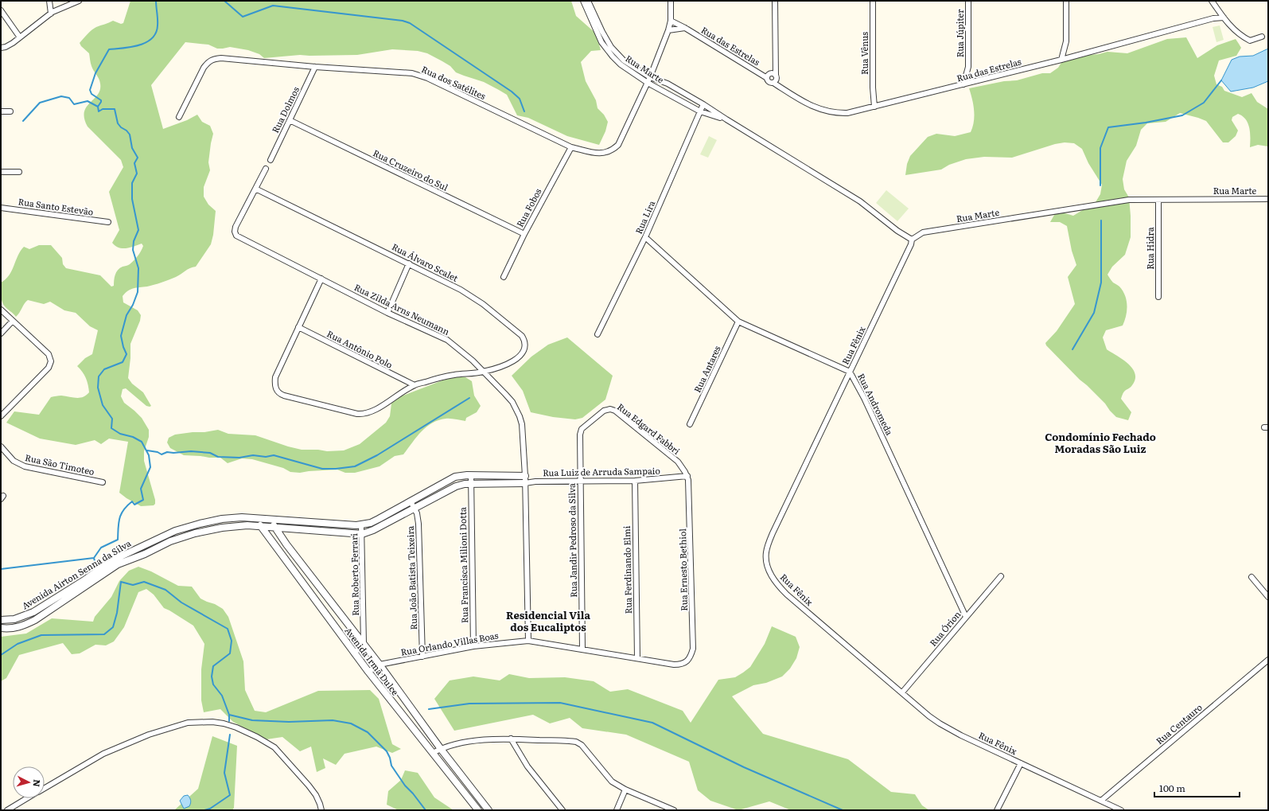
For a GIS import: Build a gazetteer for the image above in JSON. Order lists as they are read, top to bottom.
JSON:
{
  "streets": {
    "street": [
      "Rua Júpiter",
      "Rua das Estrelas",
      "Rua Vênus",
      "Rua Marte",
      "Rua dos Satélites",
      "Rua Dolmos",
      "Rua Cruzeiro do Sul",
      "Rua Santo Estevão",
      "Rua Fobos",
      "Rua Lira",
      "Rua Hidra",
      "Rua Álvaro Scalet",
      "Rua Zilda Arns Neumann",
      "Rua Fênix",
      "Rua Antônio Polo",
      "Rua Antares",
      "Rua Andromeda",
      "Rua Edgard Fabbri",
      "Rua São Timoteo",
      "Rua Luiz de Arruda Sampaio",
      "Rua Jandir Pedroso da Silva",
      "Rua Francisca Milioni Dotta",
      "Rua Ferdinando Elmi",
      "Rua Ernesto Bethiol",
      "Avenida Airton Senna da Silva",
      "Rua Roberto Ferrari",
      "Rua João Batista Teixeira",
      "Rua Órion",
      "Rua Orlando Villas Boas",
      "Avenida Irmã Dulce",
      "Rua Centauro"
    ]
  },
  "crossings": [
    ["Rua Júpiter", "Rua das Estrelas"],
    ["Rua das Estrelas", "Rua Vênus"],
    ["Rua das Estrelas", "Rua dos Satélites"],
    ["Rua Marte", "Rua dos Satélites"],
    ["Rua Marte", "Rua Lira"],
    ["Rua Marte", "Rua Hidra"],
    ["Rua Marte", "Rua Fênix"],
    ["Rua dos Satélites", "Rua Dolmos"],
    ["Rua dos Satélites", "Rua Fobos"],
    ["Rua Dolmos", "Rua Cruzeiro do Sul"],
    ["Rua Cruzeiro do Sul", "Rua Fobos"],
    ["Rua Lira", "Rua Andromeda"],
    ["Rua Álvaro Scalet", "Rua Zilda Arns Neumann"],
    ["Rua Álvaro Scalet", "Rua Antônio Polo"],
    ["Rua Zilda Arns Neumann", "Rua Luiz de Arruda Sampaio"],
    ["Rua Zilda Arns Neumann", "Avenida Airton Senna da Silva"],
    ["Rua Zilda Arns Neumann", "Rua Orlando Villas Boas"],
    ["Rua Fênix", "Rua Andromeda"],
    ["Rua Fênix", "Rua Órion"],
    ["Rua Fênix", "Rua Centauro"],
    ["Rua Antares", "Rua Andromeda"],
    ["Rua Andromeda", "Rua Órion"],
    ["Rua Edgard Fabbri", "Rua Luiz de Arruda Sampaio"],
    ["Rua Edgard Fabbri", "Rua Jandir Pedroso da Silva"],
    ["Rua Edgard Fabbri", "Rua Ernesto Bethiol"],
    ["Rua Luiz de Arruda Sampaio", "Rua Jandir Pedroso da Silva"],
    ["Rua Luiz de Arruda Sampaio", "Rua Ferdinando Elmi"],
    ["Rua Luiz de Arruda Sampaio", "Rua Ernesto Bethiol"],
    ["Rua Luiz de Arruda Sampaio", "Avenida Airton Senna da Silva"],
    ["Rua Jandir Pedroso da Silva", "Rua Orlando Villas Boas"],
    ["Rua Francisca Milioni Dotta", "Avenida Airton Senna da Silva"],
    ["Rua Francisca Milioni Dotta", "Rua Orlando Villas Boas"],
    ["Rua Ferdinando Elmi", "Rua Orlando Villas Boas"],
    ["Rua Ernesto Bethiol", "Rua Orlando Villas Boas"],
    ["Avenida Airton Senna da Silva", "Rua Roberto Ferrari"],
    ["Avenida Airton Senna da Silva", "Rua João Batista Teixeira"],
    ["Avenida Airton Senna da Silva", "Avenida Irmã Dulce"],
    ["Rua Roberto Ferrari", "Avenida Irmã Dulce"],
    ["Rua João Batista Teixeira", "Rua Orlando Villas Boas"],
    ["Rua Orlando Villas Boas", "Avenida Irmã Dulce"]
  ],
  "districts": ["Condomínio Fechado Moradas São Luiz", "Residencial Vila dos Eucaliptos"],
  "scale_bar": "100 m",
  "north": "right"
}
